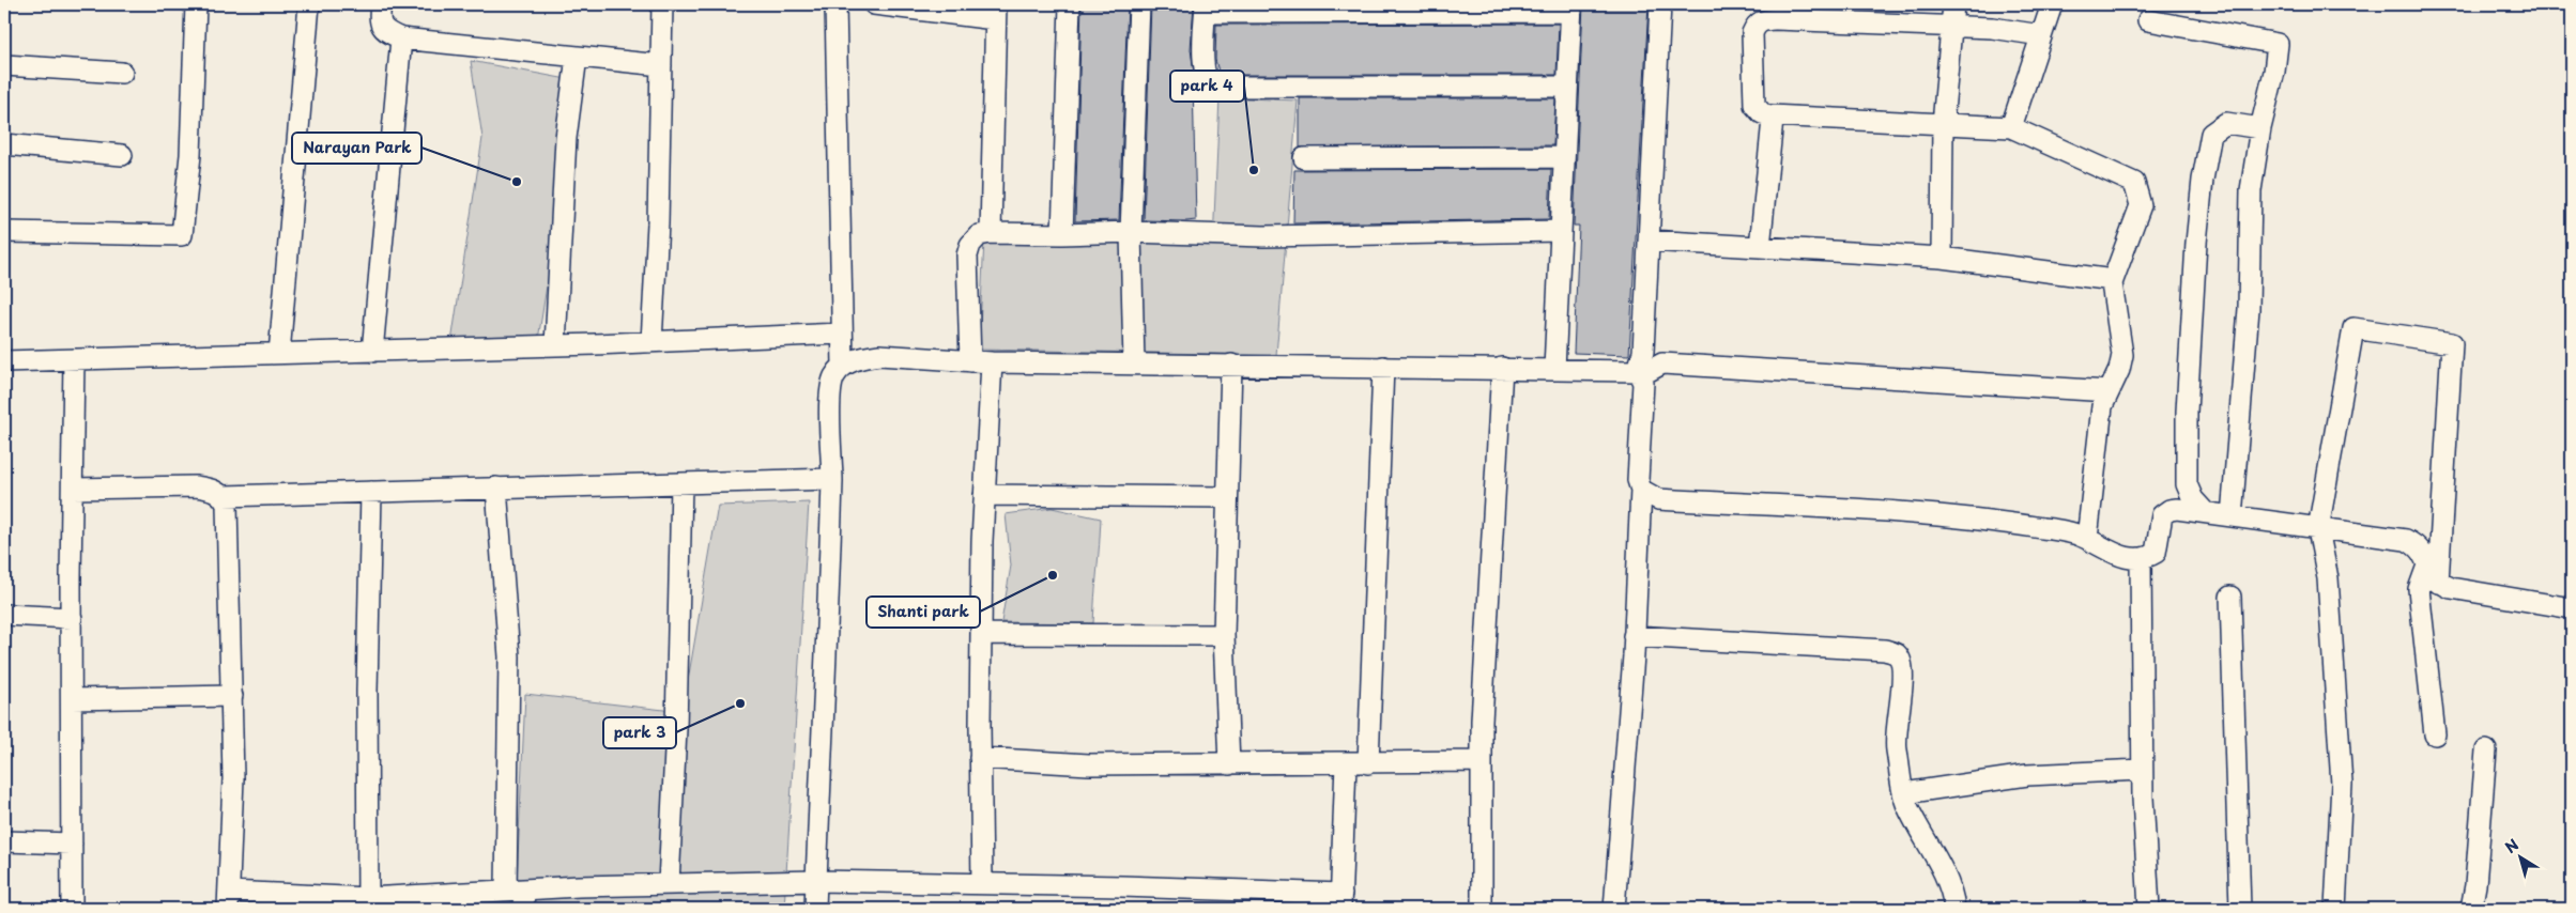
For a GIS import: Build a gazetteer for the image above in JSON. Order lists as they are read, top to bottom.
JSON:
{
  "places": [
    "park 4",
    "Narayan Park",
    "Shanti park",
    "park 3"
  ],
  "north": "top left"
}
